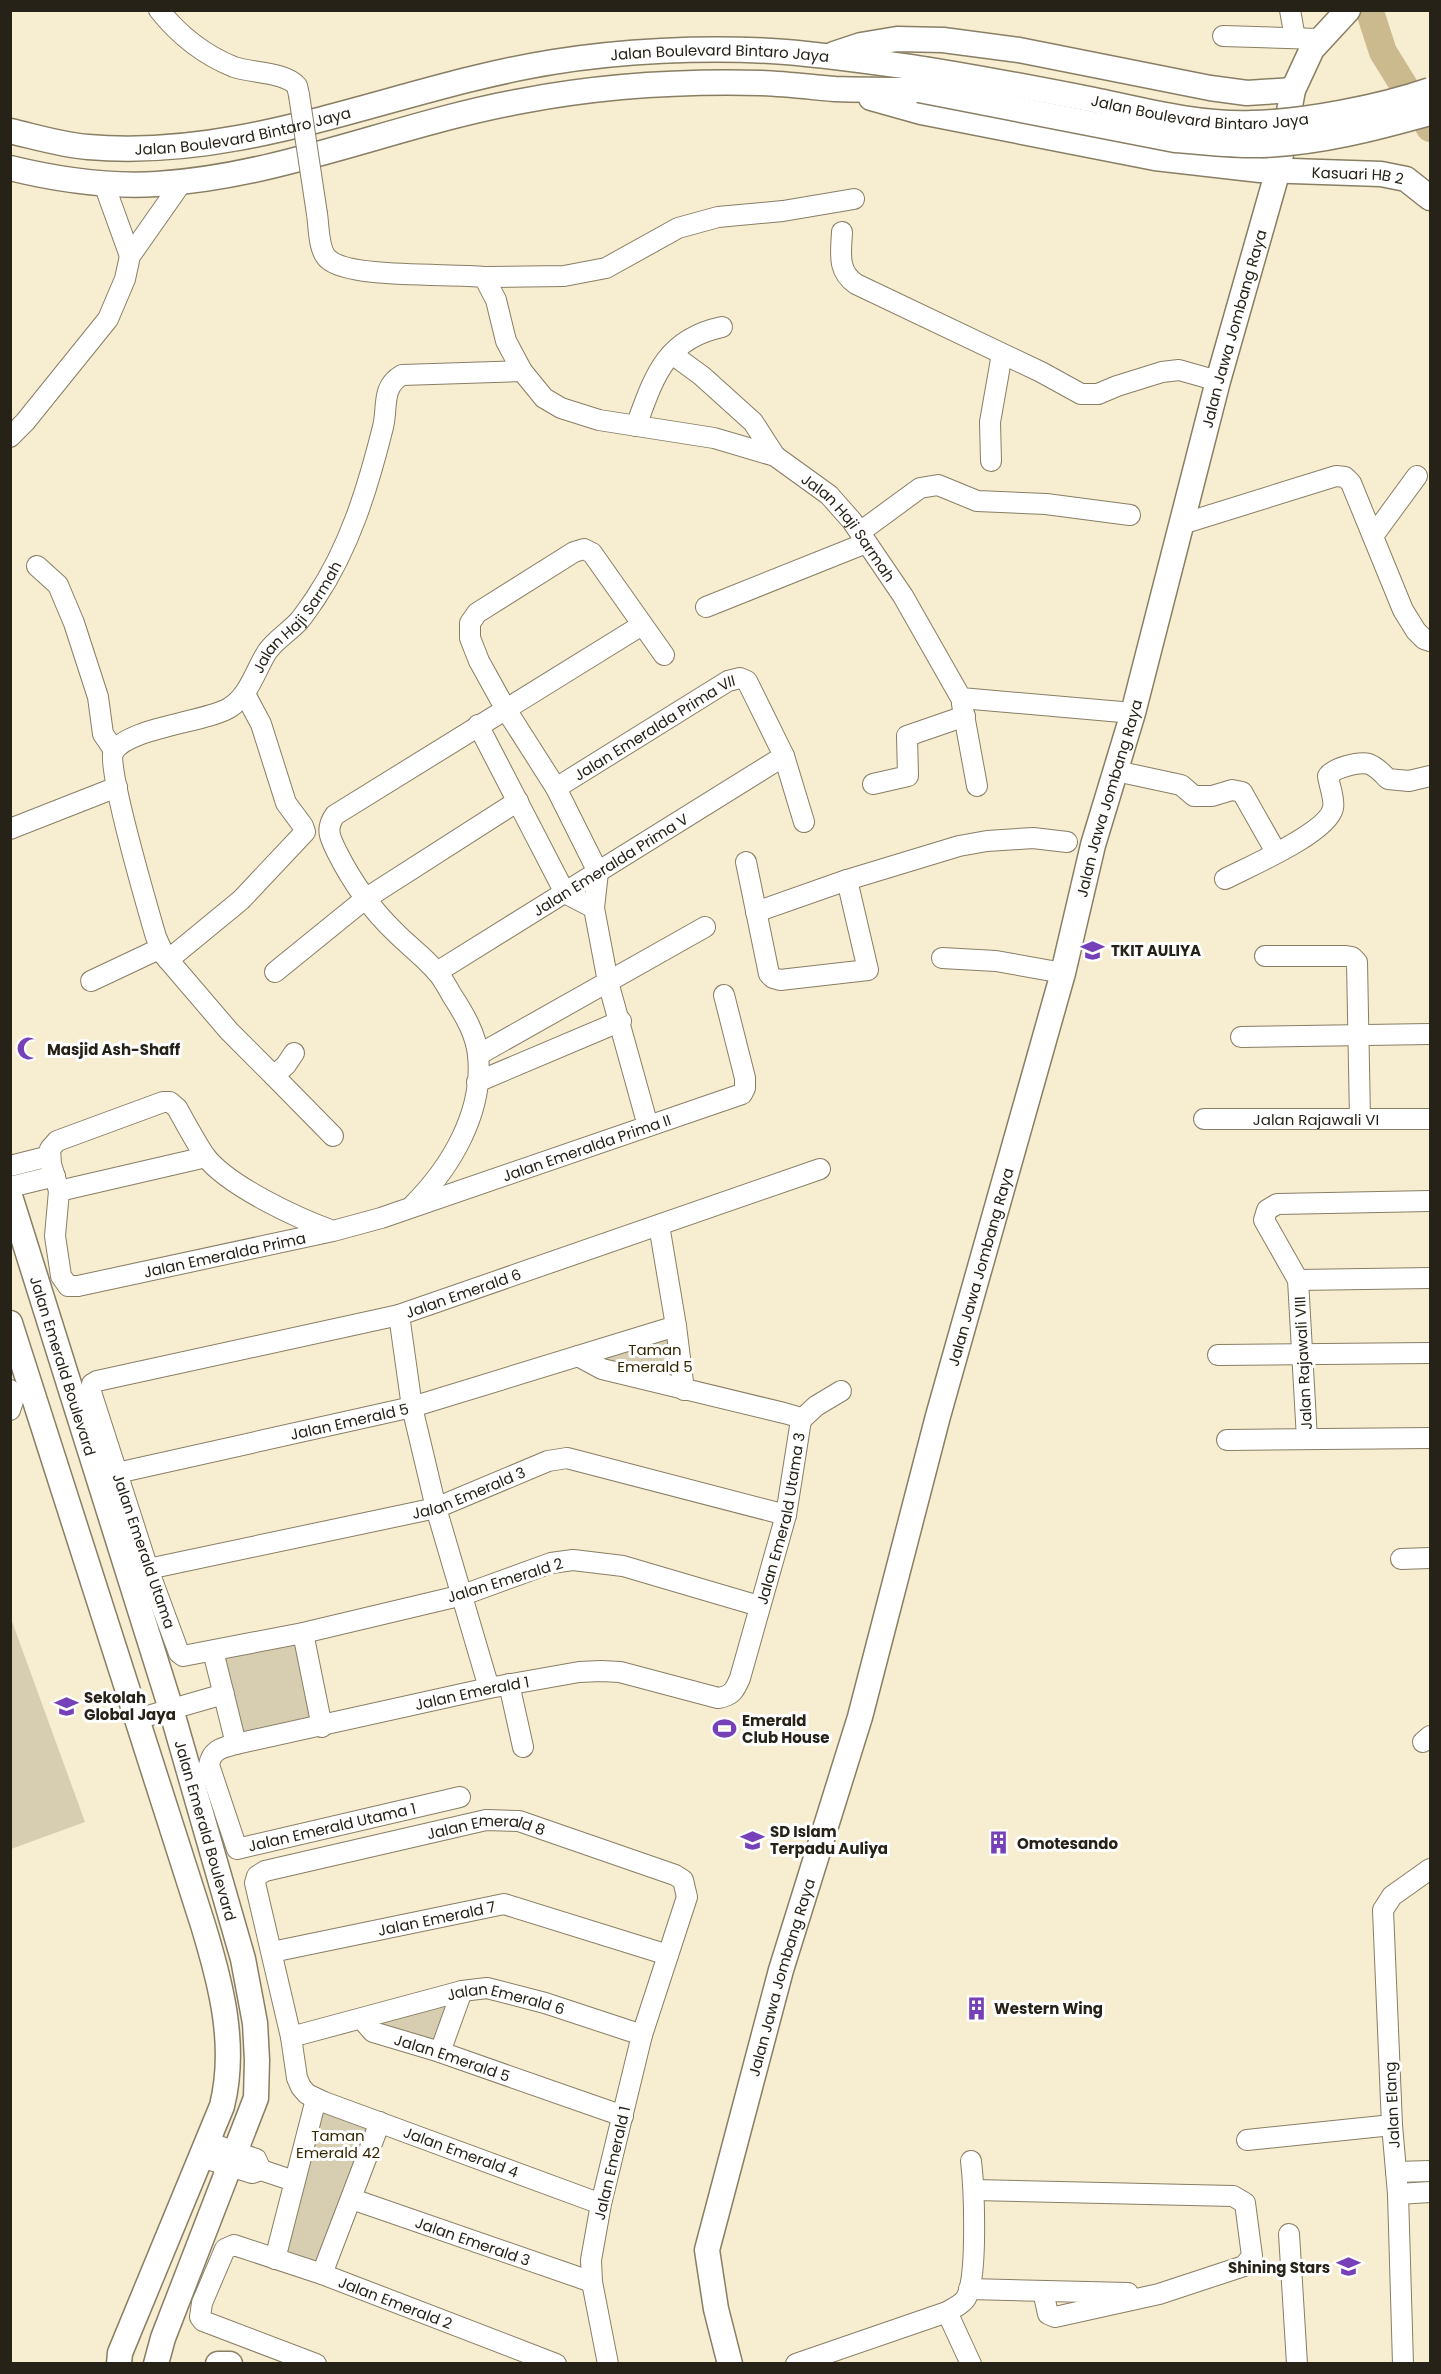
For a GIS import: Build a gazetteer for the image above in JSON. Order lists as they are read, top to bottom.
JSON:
{
  "streets": {
    "main road": [
      "Jalan Boulevard Bintaro Jaya",
      "Kasuari HB 2",
      "Jalan Jawa Jombang Raya",
      "Jalan Emerald Boulevard"
    ],
    "street": [
      "Jalan Haji Sarmah",
      "Jalan Emeralda Prima VII",
      "Jalan Emeralda Prima V",
      "Jalan Rajawali VI",
      "Jalan Emeralda Prima II",
      "Jalan Emeralda Prima",
      "Jalan Emerald 6",
      "Jalan Rajawali VIII",
      "Jalan Emerald 5",
      "Jalan Emerald 3",
      "Jalan Emerald Utama 3",
      "Jalan Emerald Utama",
      "Jalan Emerald 2",
      "Jalan Emerald 1",
      "Jalan Emerald Utama 1",
      "Jalan Emerald 8",
      "Jalan Emerald 7",
      "Jalan Elang",
      "Jalan Emerald 4"
    ]
  },
  "crossings": [
    ["Jalan Boulevard Bintaro Jaya", "Kasuari HB 2"],
    ["Kasuari HB 2", "Jalan Jawa Jombang Raya"],
    ["Jalan Emeralda Prima VII", "Jalan Emeralda Prima V"],
    ["Jalan Emeralda Prima II", "Jalan Emeralda Prima"],
    ["Jalan Emerald 6", "Jalan Emerald 5"],
    ["Jalan Emerald 6", "Jalan Emerald Utama"],
    ["Jalan Emerald 6", "Jalan Emerald 1"],
    ["Jalan Emerald 5", "Jalan Emerald Utama"],
    ["Jalan Emerald 5", "Jalan Emerald 1"],
    ["Jalan Emerald 3", "Jalan Emerald Utama 3"],
    ["Jalan Emerald 3", "Jalan Emerald Utama"],
    ["Jalan Emerald 3", "Jalan Emerald 1"],
    ["Jalan Emerald Utama 3", "Jalan Emerald 2"],
    ["Jalan Emerald Utama 3", "Jalan Emerald 1"],
    ["Jalan Emerald Utama", "Jalan Emerald 2"],
    ["Jalan Emerald 1", "Jalan Emerald Utama 1"],
    ["Jalan Emerald 1", "Jalan Emerald 8"],
    ["Jalan Emerald 1", "Jalan Emerald 7"],
    ["Jalan Emerald 1", "Jalan Emerald 4"],
    ["Jalan Emerald 8", "Jalan Emerald 4"],
    ["Jalan Emerald 7", "Jalan Emerald 4"]
  ],
  "parks": ["Taman Emerald 5", "Taman Emerald 42"],
  "places": {
    "school or university": [
      "TKIT AULIYA",
      "Sekolah Global Jaya",
      "SD Islam Terpadu Auliya",
      "Shining Stars"
    ],
    "mosque": ["Masjid Ash-Shaff"],
    "sports": ["Emerald Club House"],
    "building": ["Omotesando", "Western Wing"]
  }
}
